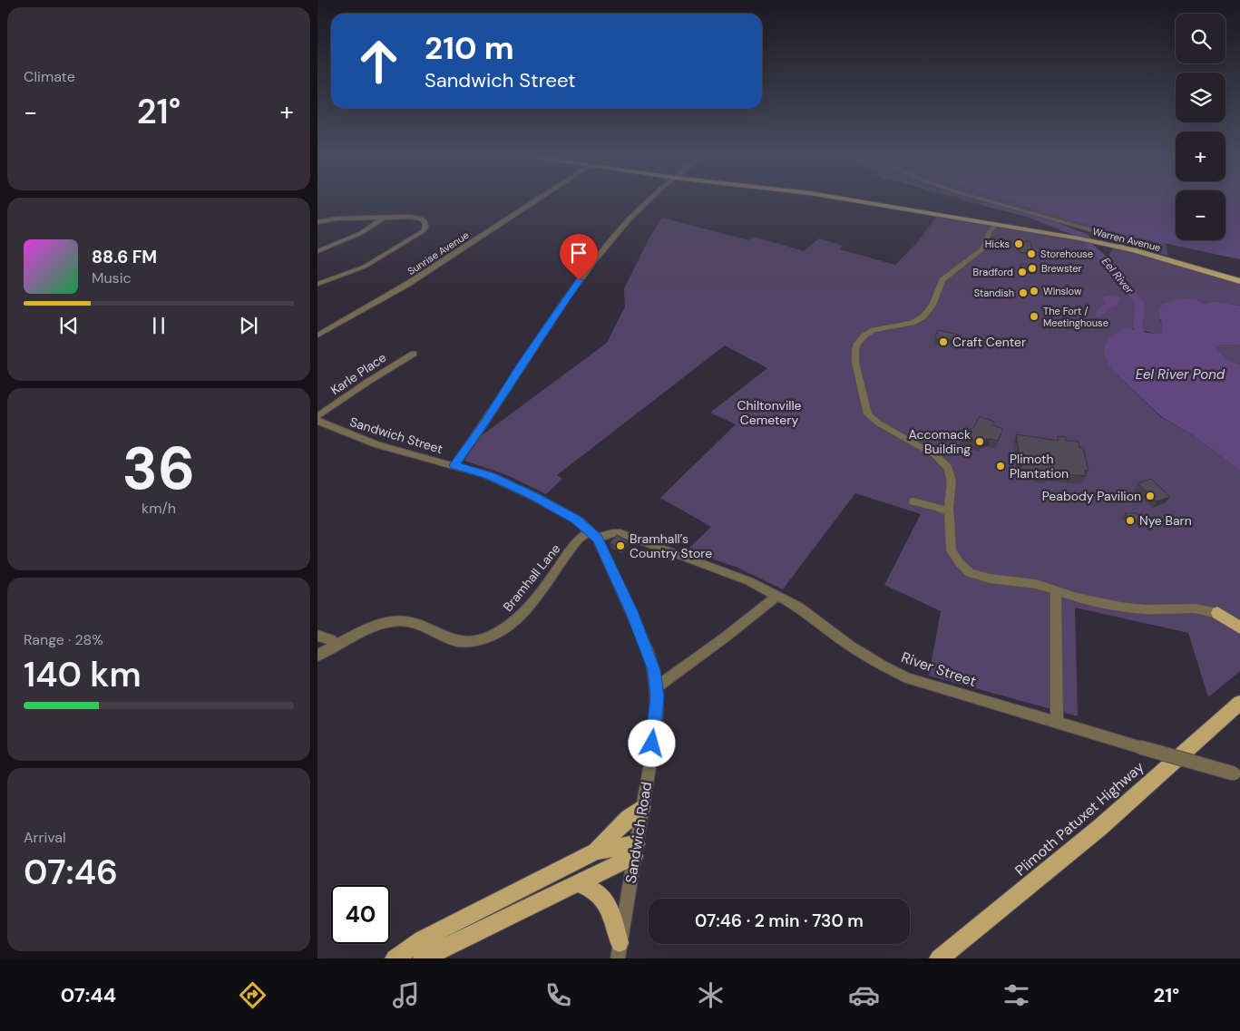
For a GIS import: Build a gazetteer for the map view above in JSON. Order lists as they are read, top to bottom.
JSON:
{
  "streets": {
    "main road": ["Warren Avenue", "Plimoth Patuxet Highway"],
    "street": [
      "Sunrise Avenue",
      "Karle Place",
      "Sandwich Street",
      "Bramhall Lane",
      "River Street",
      "Sandwich Road"
    ]
  },
  "crossings": [
    ["Sandwich Street", "Bramhall Lane"],
    ["Sandwich Street", "River Street"],
    ["Sandwich Street", "Sandwich Road"],
    ["Bramhall Lane", "River Street"],
    ["Bramhall Lane", "Sandwich Road"],
    ["River Street", "Sandwich Road"]
  ],
  "water": ["Eel River", "Eel River Pond"],
  "parks": ["Chiltonville Cemetery"],
  "places": [
    "Hicks",
    "Storehouse",
    "Brewster",
    "Bradford",
    "Winslow",
    "Standish",
    "The Fort / Meetinghouse",
    "Craft Center",
    "Accomack Building",
    "Plimoth Plantation",
    "Peabody Pavilion",
    "Nye Barn",
    "Bramhall’s Country Store"
  ],
  "page": {
    "tile": [
      "Climate",
      ["36", "km/h"],
      ["Range · 28%", "140 km"],
      ["Arrival", "07:46"]
    ],
    "map_buttons": ["+", "−"],
    "turn": ["210 m", "Sandwich Street"],
    "heat": ["−", "21°", "+"],
    "song": ["88.6 FM", "Music"],
    "limit": "40",
    "trip": "07:46 · 2 min · 730 m",
    "tabs": ["07:44", "21°"]
  }
}
